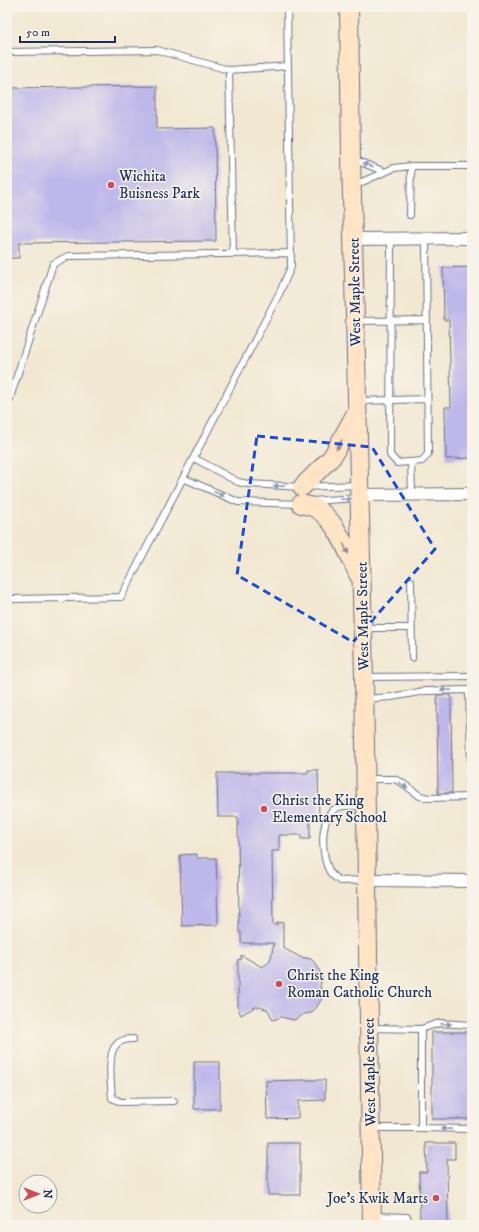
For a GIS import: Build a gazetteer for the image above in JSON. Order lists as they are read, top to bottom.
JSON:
{
  "streets": {
    "main road": ["West Maple Street"]
  },
  "places": [
    "Wichita Buisness Park",
    "Christ the King Elementary School",
    "Christ the King Roman Catholic Church",
    "Joe's Kwik Marts"
  ],
  "scale_bar": "50 m",
  "north": "right"
}
